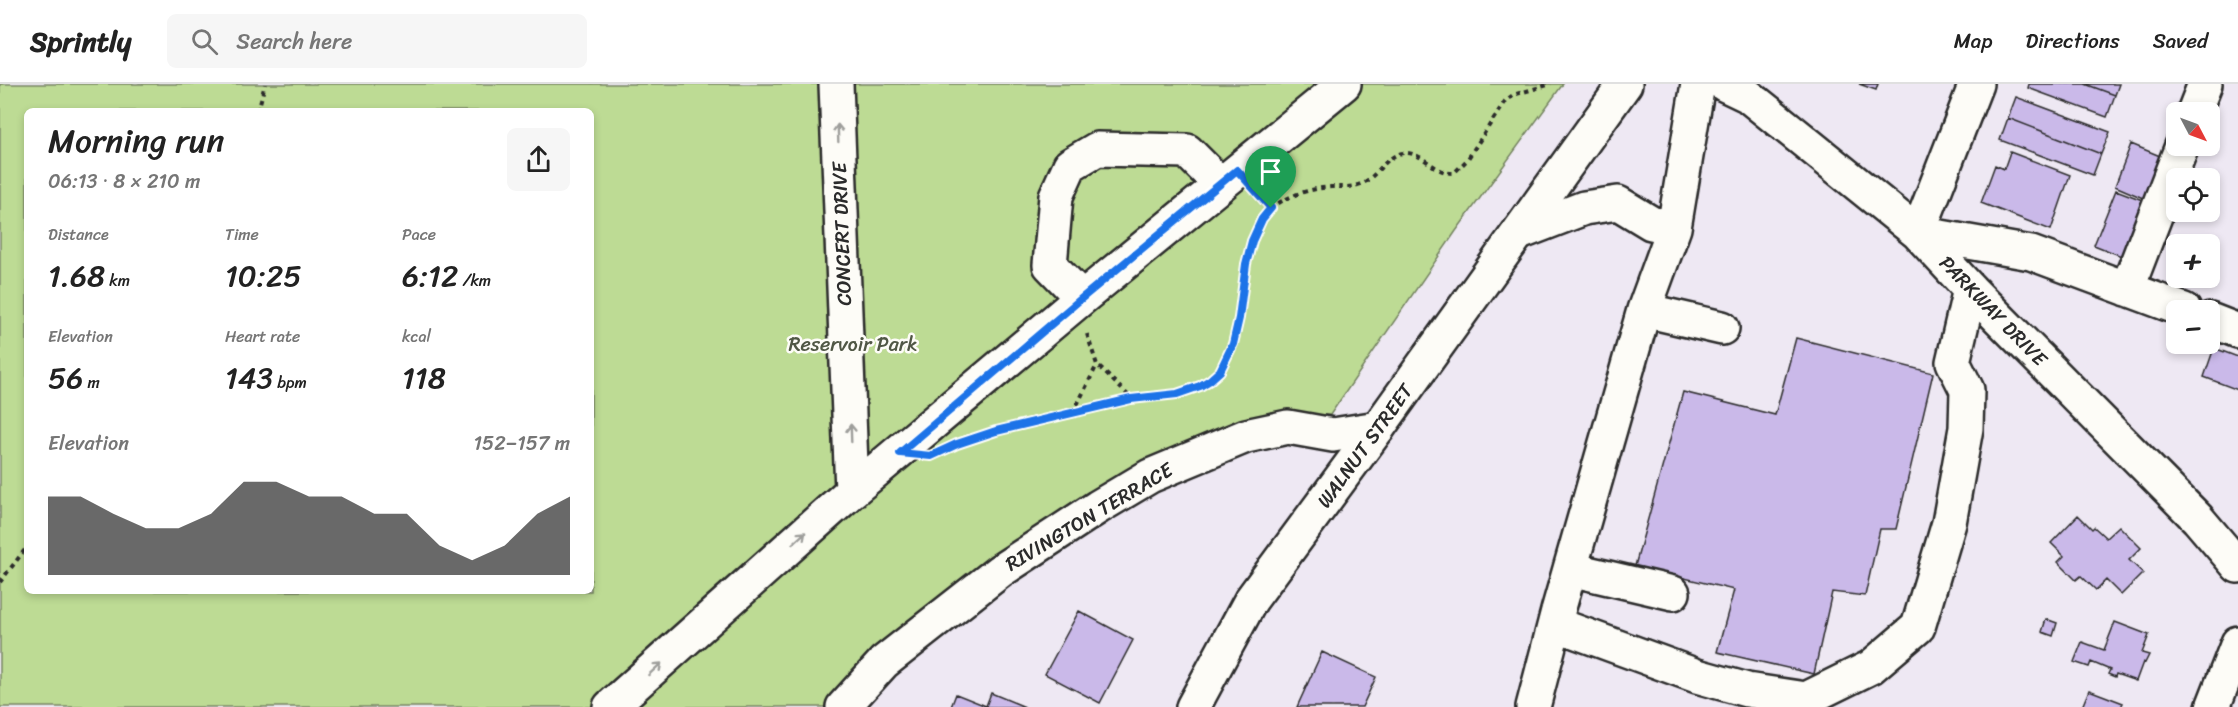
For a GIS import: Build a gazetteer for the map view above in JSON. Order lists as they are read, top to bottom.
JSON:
{
  "streets": {
    "street": [
      "CONCERT DRIVE",
      "PARKWAY DRIVE",
      "WALNUT STREET",
      "RIVINGTON TERRACE"
    ]
  },
  "crossings": [
    ["WALNUT STREET", "RIVINGTON TERRACE"]
  ],
  "one_way": ["CONCERT DRIVE"],
  "parks": ["Reservoir Park"],
  "north": "bottom right",
  "page": {
    "header": "Sprintly",
    "search": "Search here",
    "nav": ["Map", "Directions", "Saved"],
    "map_buttons": ["+", "−"],
    "heading": ["Morning run", "06:13 · 8 × 210 m"],
    "stats": [
      ["Distance", "1.68 km"],
      ["Time", "10:25"],
      ["Pace", "6:12 /km"],
      ["Elevation", "56 m"],
      ["Heart rate", "143 bpm"],
      ["kcal", "118"]
    ],
    "chart": ["Elevation", "152–157 m"]
  }
}
